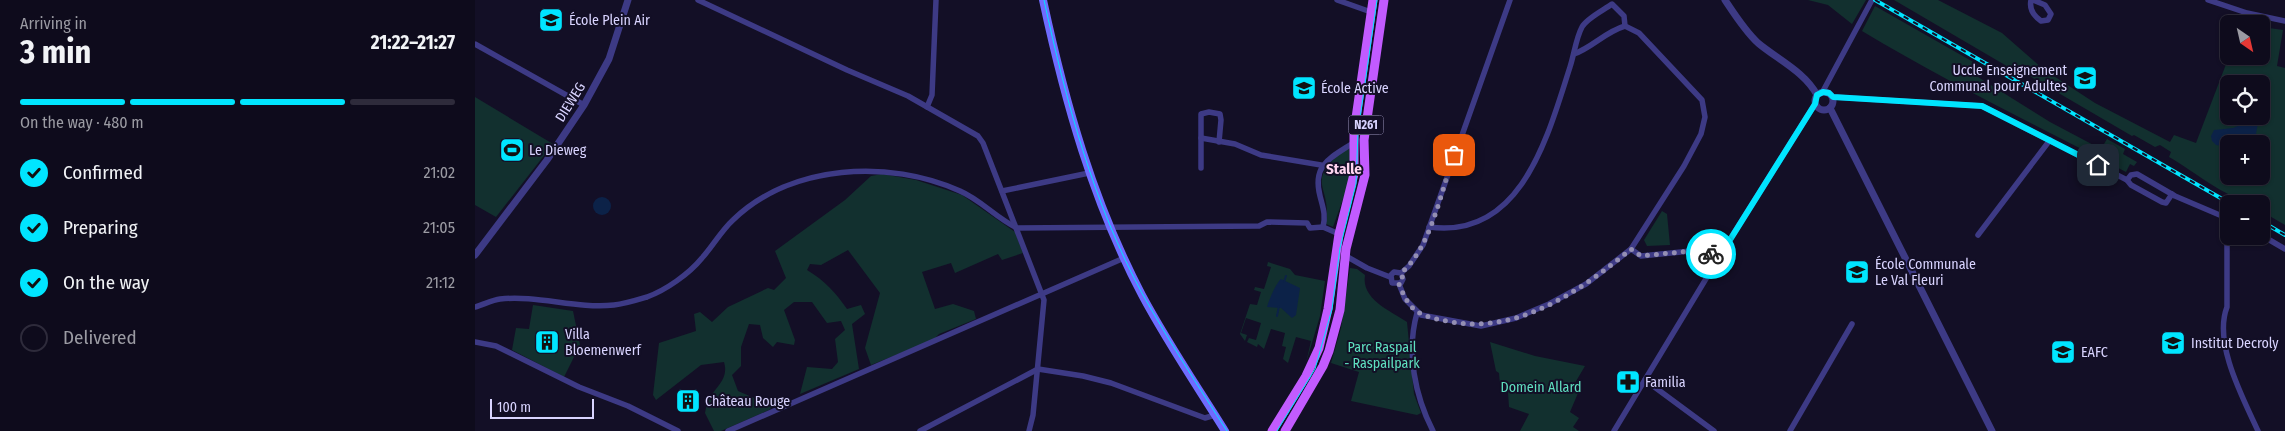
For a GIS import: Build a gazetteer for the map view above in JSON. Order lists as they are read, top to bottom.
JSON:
{
  "streets": {
    "main road": ["N261"],
    "street": ["DIEWEG"]
  },
  "districts": ["Stalle"],
  "parks": ["Parc Raspail - Raspailpark", "Domein Allard"],
  "places": {
    "school or university": [
      "École Plein Air",
      "Uccle Enseignement Communal pour Adultes",
      "École Active",
      "École Communale Le Val Fleuri",
      "Institut Decroly",
      "EAFC"
    ],
    "sports": ["Le Dieweg"],
    "building": ["Villa Bloemenwerf", "Château Rouge"],
    "pharmacy": ["Familia"]
  },
  "scale_bar": "100 m",
  "north": "bottom right",
  "page": {
    "heading": ["3 min", "Arriving in", "21:22–21:27"],
    "map_buttons": ["+", "−"],
    "bar": "On the way · 480 m",
    "list": [
      ["Confirmed", "21:02"],
      ["Preparing", "21:05"],
      ["On the way", "21:12"],
      "Delivered"
    ],
    "scale": "100 m"
  }
}
